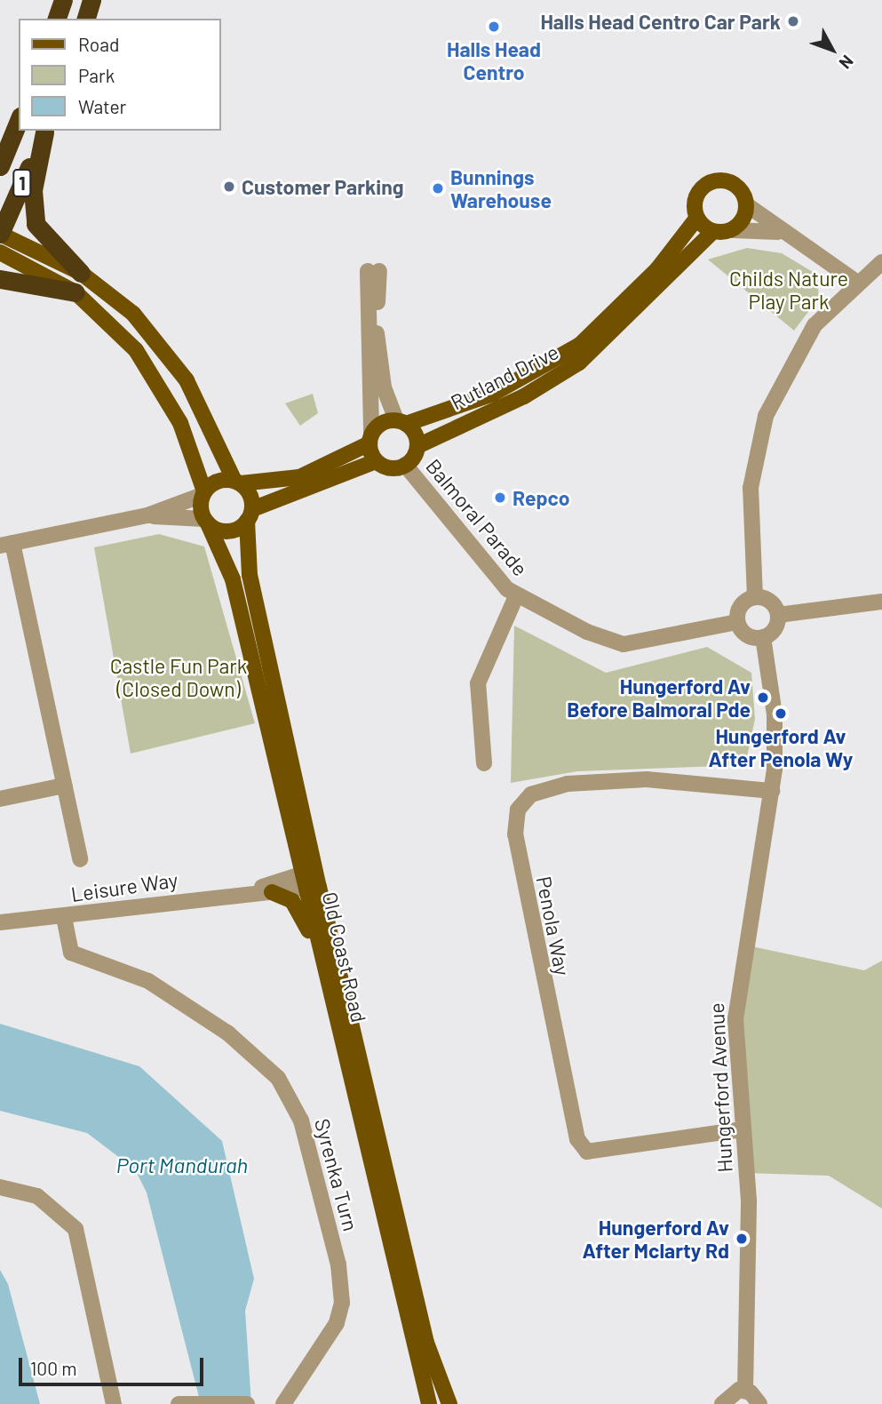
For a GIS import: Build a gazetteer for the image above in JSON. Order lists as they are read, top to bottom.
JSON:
{
  "streets": {
    "highway": ["1"],
    "main road": ["Rutland Drive", "Old Coast Road"],
    "street": [
      "Balmoral Parade",
      "Leisure Way",
      "Penola Way",
      "Hungerford Avenue",
      "Syrenka Turn"
    ]
  },
  "crossings": [
    ["Rutland Drive", "Balmoral Parade"],
    ["Balmoral Parade", "Hungerford Avenue"],
    ["Leisure Way", "Old Coast Road"],
    ["Leisure Way", "Syrenka Turn"],
    ["Penola Way", "Hungerford Avenue"]
  ],
  "water": ["Port Mandurah"],
  "parks": ["Childs Nature Play Park", "Castle Fun Park (Closed Down)"],
  "places": [
    "Halls Head Centro Car Park",
    "Halls Head Centro",
    "Customer Parking",
    "Bunnings Warehouse",
    "Repco",
    "Hungerford Av Before Balmoral Pde",
    "Hungerford Av After Penola Wy",
    "Hungerford Av After Mclarty Rd"
  ],
  "legend": ["Road", "Park", "Water"],
  "scale_bar": "100 m",
  "north": "bottom right"
}
